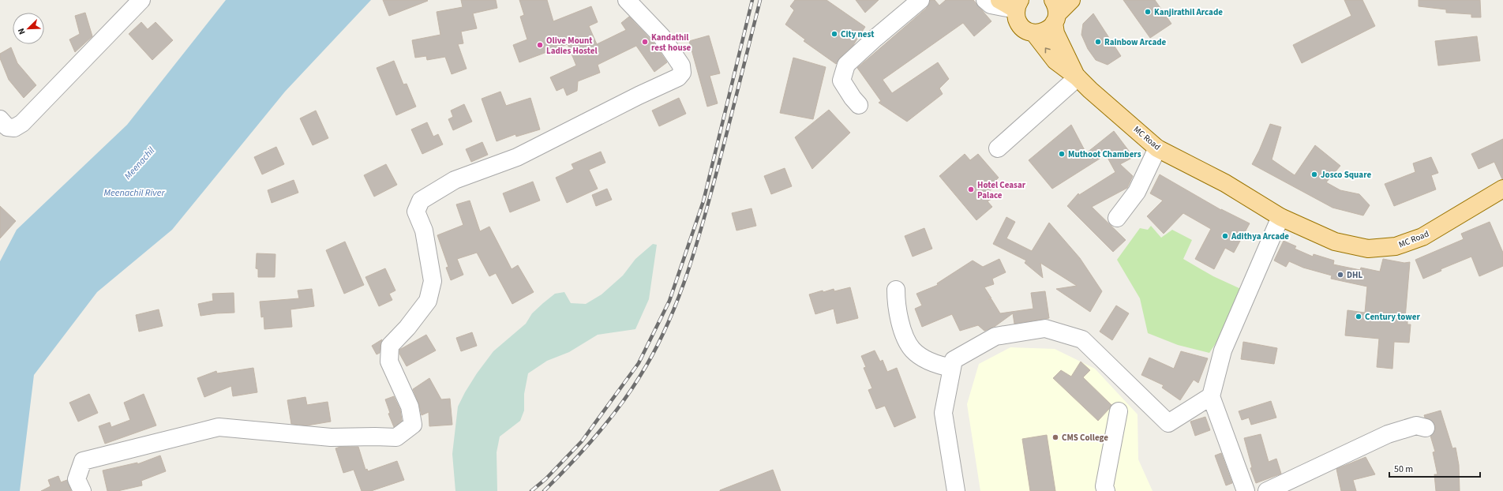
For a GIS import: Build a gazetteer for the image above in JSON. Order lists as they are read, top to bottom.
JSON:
{
  "streets": {
    "main road": ["MC Road"]
  },
  "water": ["Meenachil", "Meenachil River"],
  "places": [
    "Kanjirathil Arcade",
    "City nest",
    "Kandathil rest house",
    "Rainbow Arcade",
    "Olive Mount Ladies Hostel",
    "Muthoot Chambers",
    "Josco Square",
    "Hotel Ceasar Palace",
    "Adithya Arcade",
    "DHL",
    "Century tower",
    "CMS College"
  ],
  "scale_bar": "50 m",
  "north": "bottom left"
}
